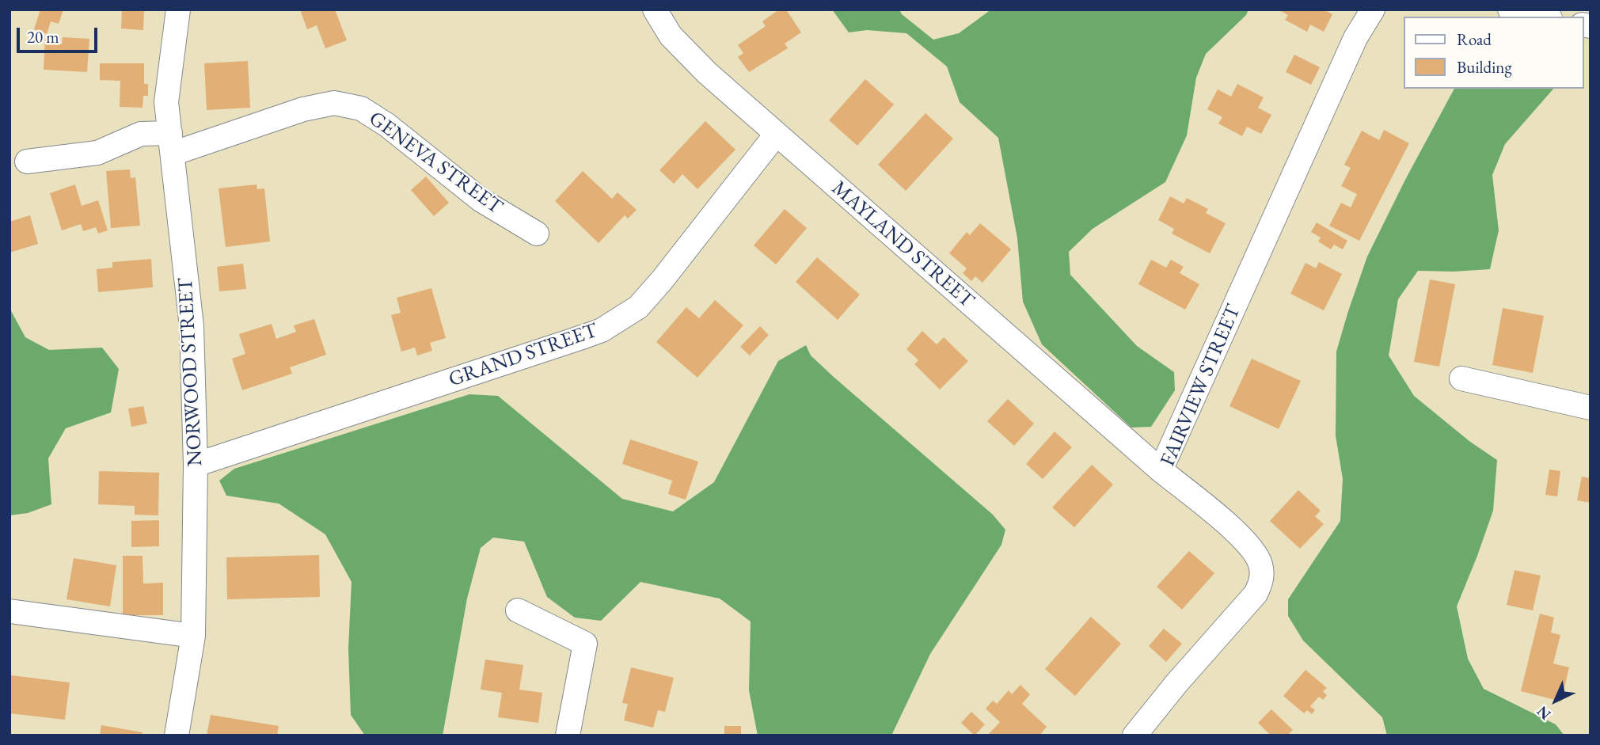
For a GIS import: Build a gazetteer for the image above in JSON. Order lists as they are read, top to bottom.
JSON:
{
  "streets": {
    "street": [
      "GENEVA STREET",
      "MAYLAND STREET",
      "GRAND STREET",
      "NORWOOD STREET",
      "FAIRVIEW STREET"
    ]
  },
  "crossings": [
    ["GENEVA STREET", "NORWOOD STREET"],
    ["MAYLAND STREET", "GRAND STREET"],
    ["MAYLAND STREET", "FAIRVIEW STREET"],
    ["GRAND STREET", "NORWOOD STREET"]
  ],
  "legend": ["Road", "Building"],
  "scale_bar": "20 m",
  "north": "bottom left"
}
